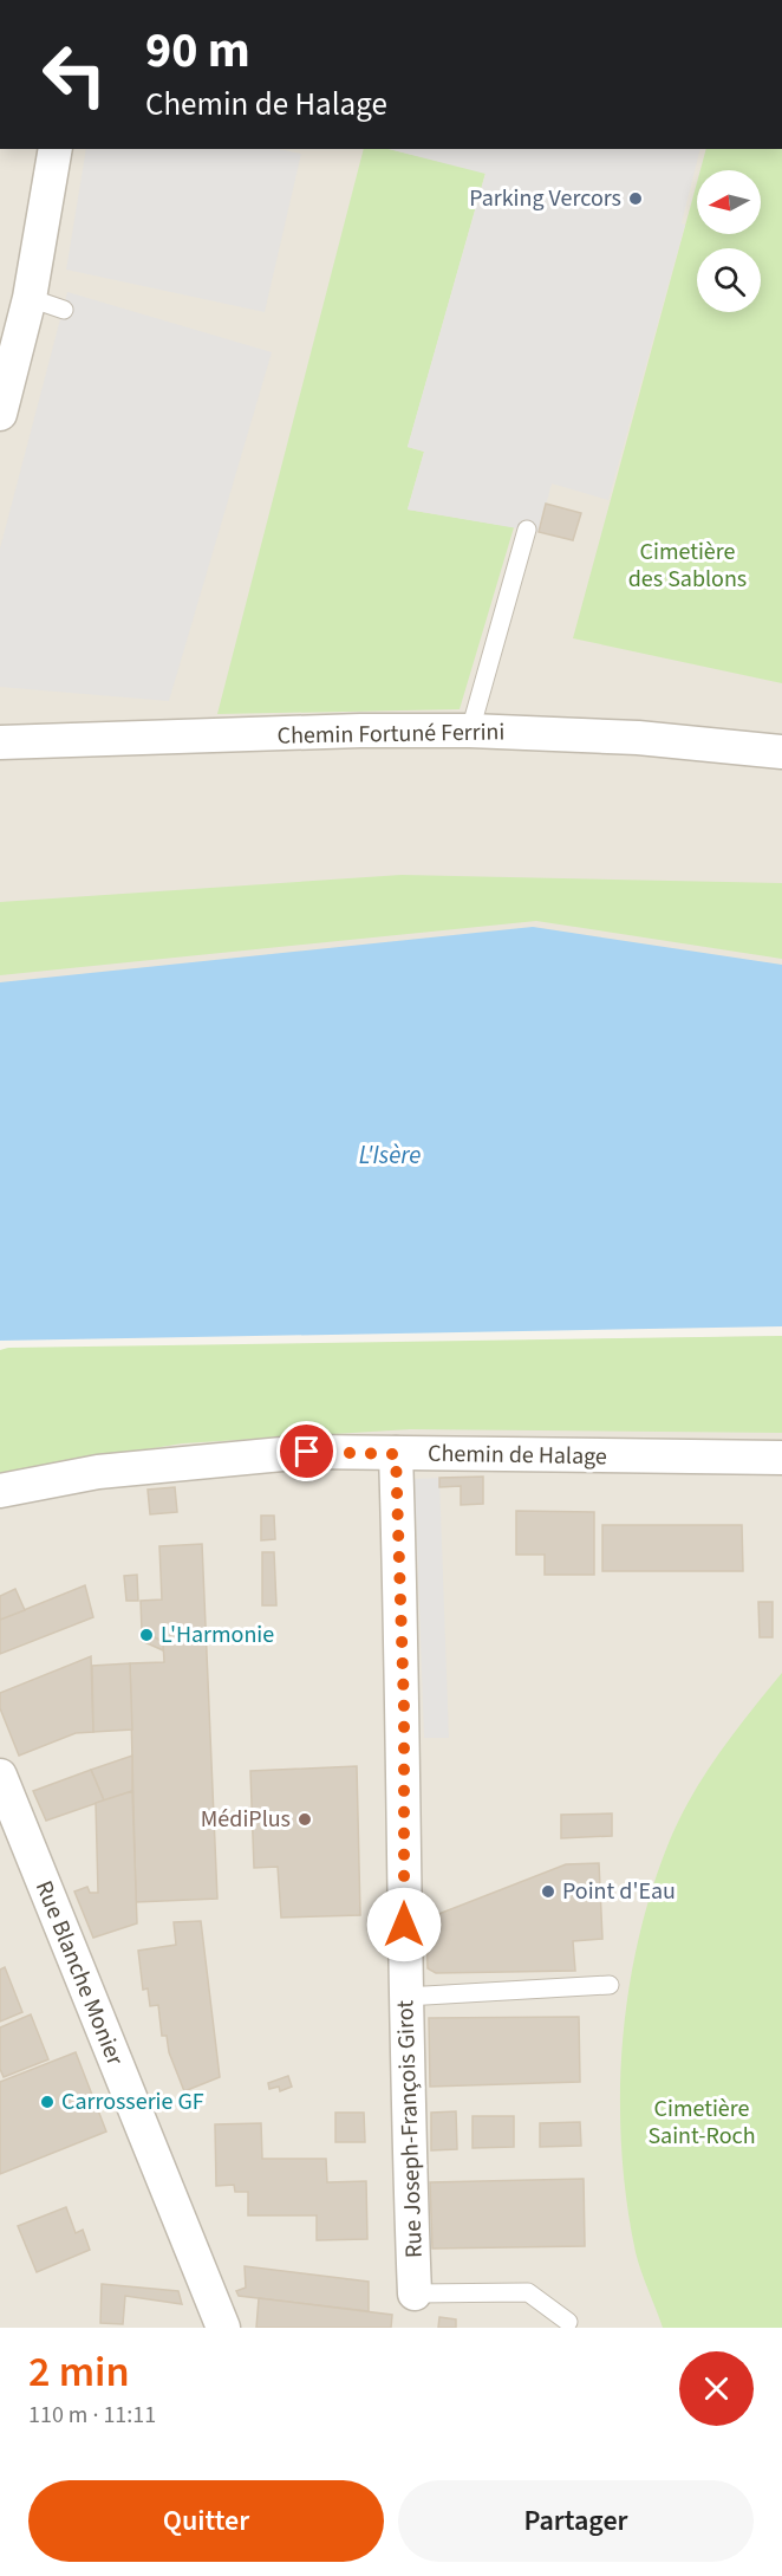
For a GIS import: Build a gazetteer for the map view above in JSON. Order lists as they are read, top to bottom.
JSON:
{
  "streets": {
    "street": [
      "Chemin Fortuné Ferrini",
      "Chemin de Halage",
      "Rue Blanche Monier",
      "Rue Joseph-François Girot"
    ]
  },
  "crossings": [
    ["Chemin de Halage", "Rue Joseph-François Girot"]
  ],
  "water": ["L'Isère"],
  "parks": ["Cimetière des Sablons", "Cimetière Saint-Roch"],
  "places": [
    "Parking Vercors",
    "L'Harmonie",
    "MédiPlus",
    "Point d'Eau",
    "Carrosserie GF"
  ],
  "north": "left",
  "page": {
    "turn": ["90 m", "Chemin de Halage"],
    "heading": ["2 min", "110 m · 11:11"],
    "buttons": ["Quitter", "Partager"]
  }
}
